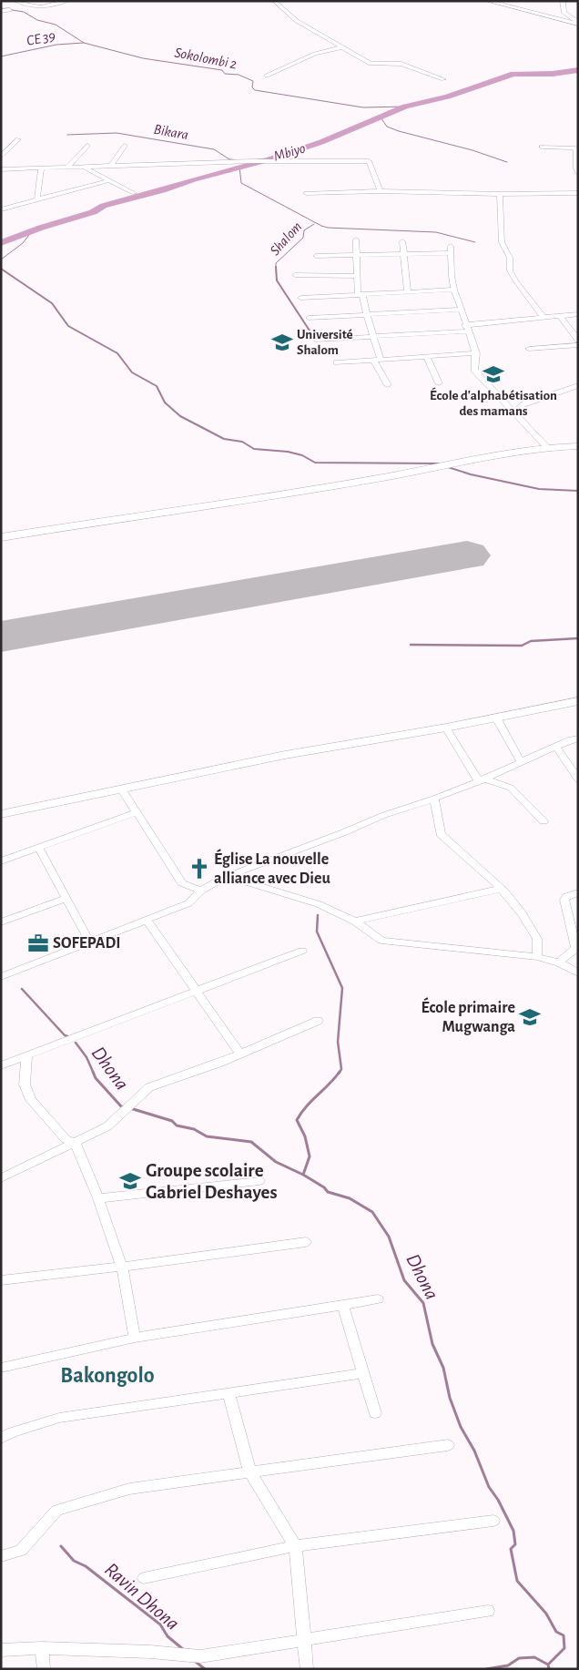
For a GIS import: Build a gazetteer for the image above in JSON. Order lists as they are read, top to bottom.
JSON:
{
  "districts": ["Bakongolo"],
  "water": [
    "CE 39",
    "Sokolombi 2",
    "Bikara",
    "Mbiyo",
    "Shalom",
    "Dhona",
    "Ravin Dhona"
  ],
  "places": {
    "school or university": [
      "Université Shalom",
      "École d'alphabétisation des mamans",
      "École primaire Mugwanga",
      "Groupe scolaire Gabriel Deshayes"
    ],
    "church": ["Église La nouvelle alliance avec Dieu"],
    "office": ["SOFEPADI"]
  }
}
